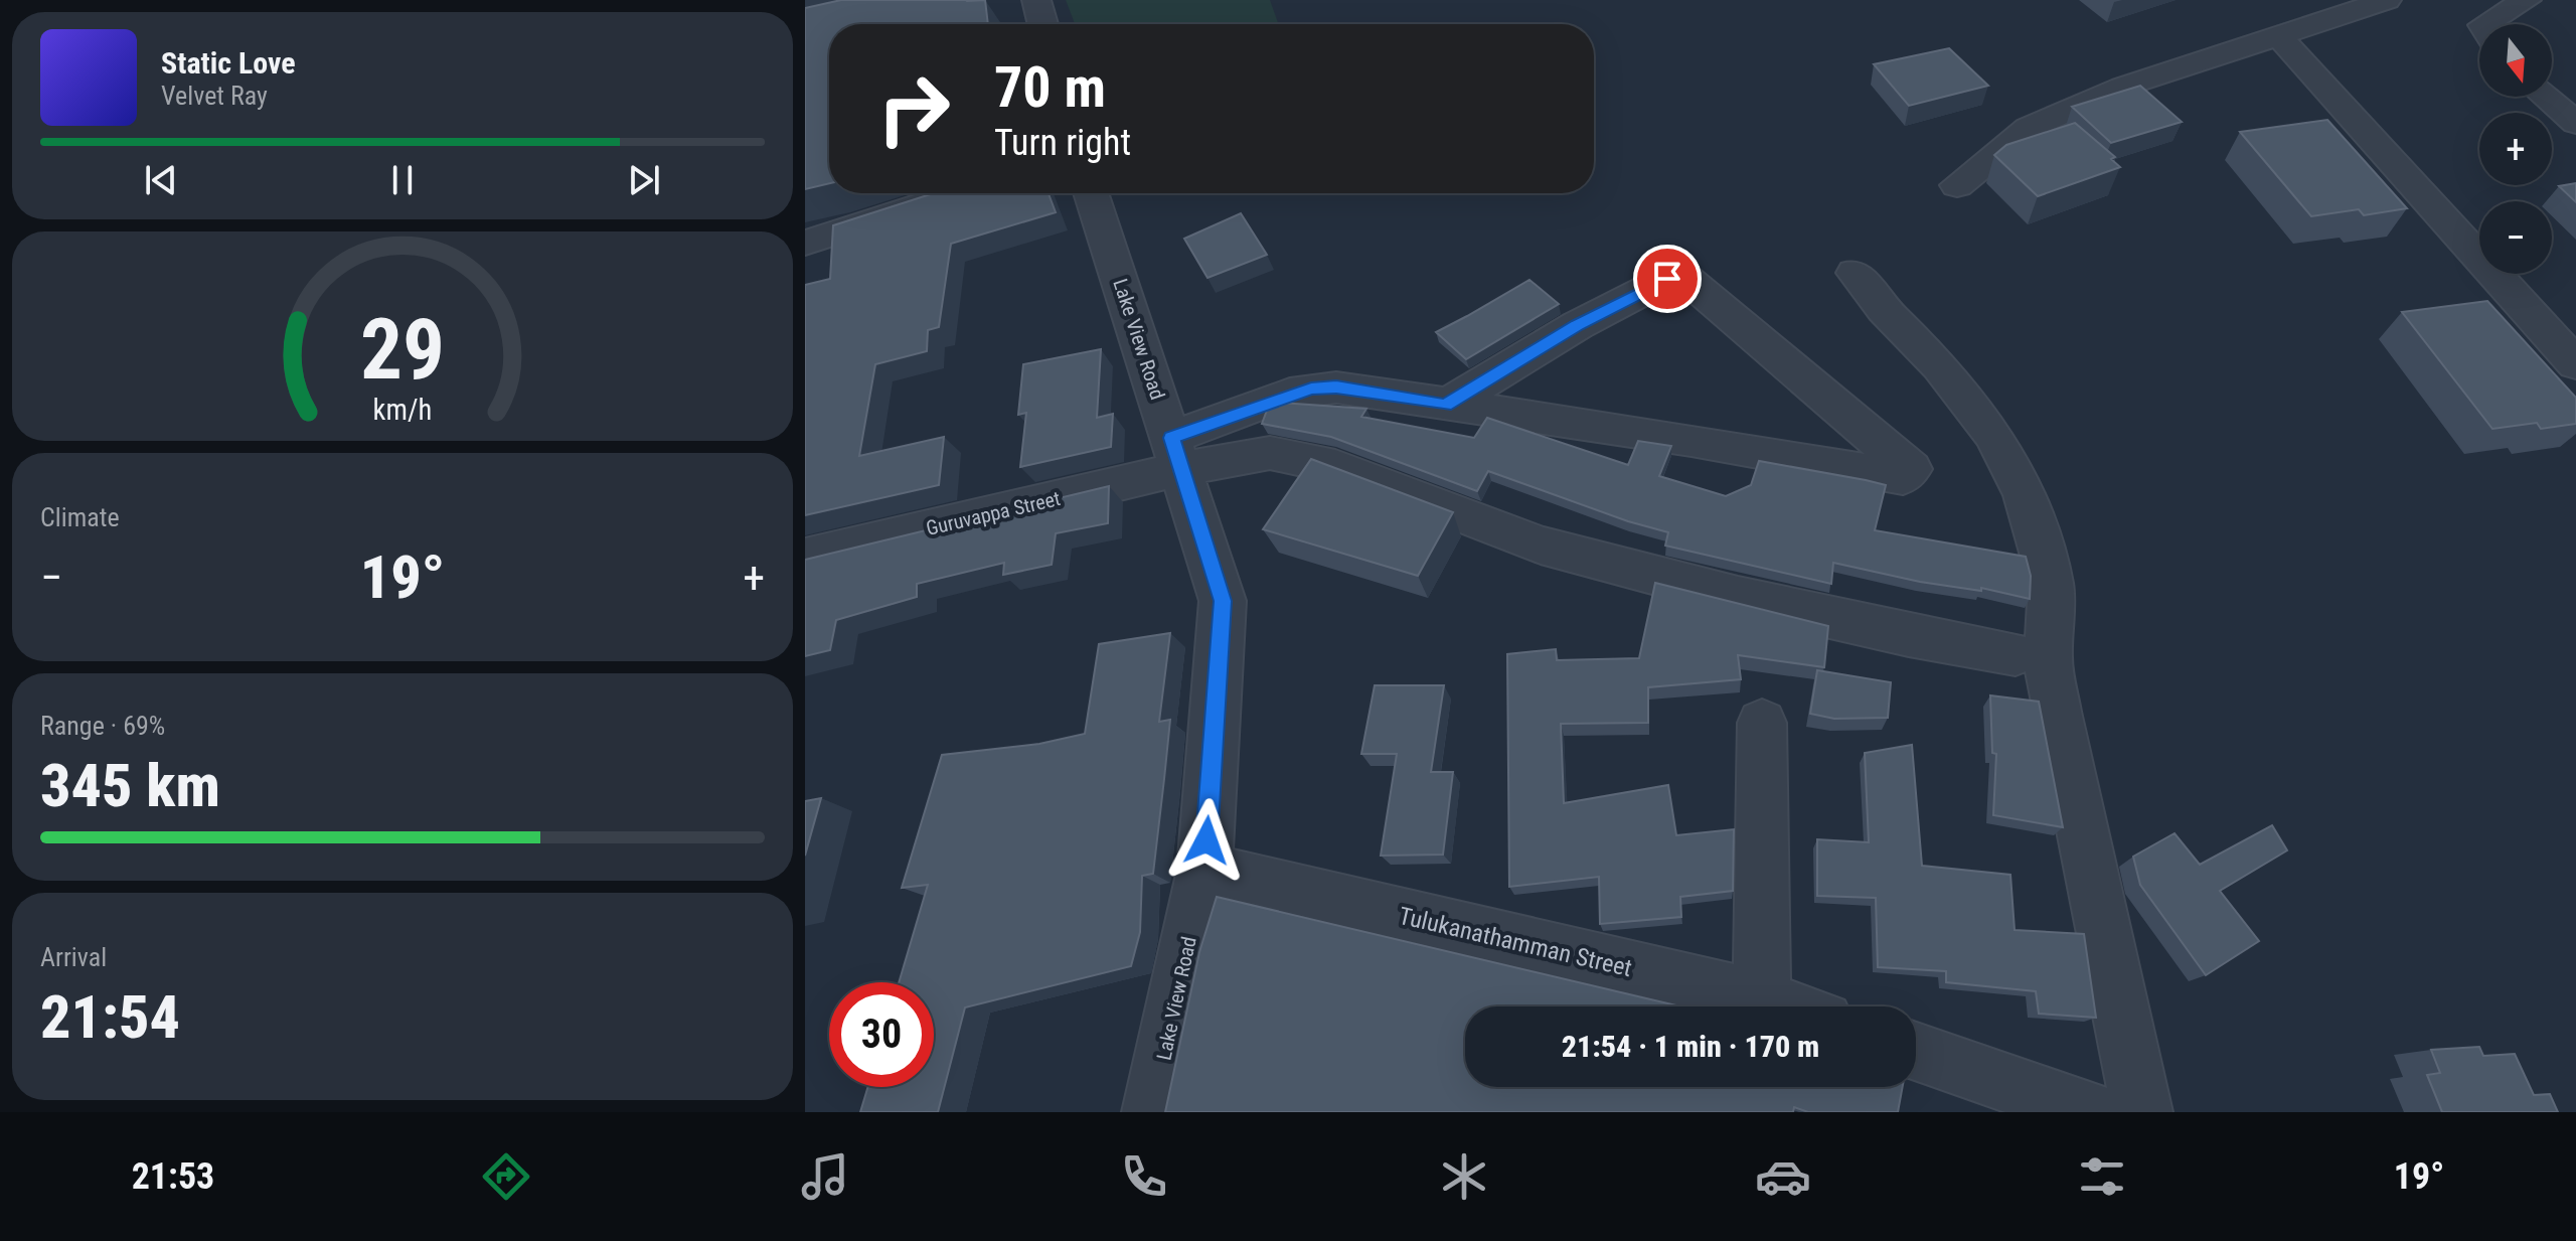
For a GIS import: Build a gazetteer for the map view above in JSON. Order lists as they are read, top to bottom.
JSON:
{
  "streets": {
    "street": ["Lake View Road", "Guruvappa Street", "Tulukanathamman Street"]
  },
  "crossings": [
    ["Lake View Road", "Guruvappa Street"],
    ["Lake View Road", "Tulukanathamman Street"]
  ],
  "north": "bottom",
  "page": {
    "map_buttons": ["+", "−"],
    "turn": ["70 m", "Turn right"],
    "song": ["Static Love", "Velvet Ray"],
    "tile": [
      "Climate",
      ["Range · 69%", "345 km"],
      ["Arrival", "21:54"]
    ],
    "heat": ["−", "19°", "+"],
    "limit": "30",
    "trip": "21:54 · 1 min · 170 m",
    "tabs": ["21:53", "19°"],
    "gauge": ["29", "km/h"]
  }
}
